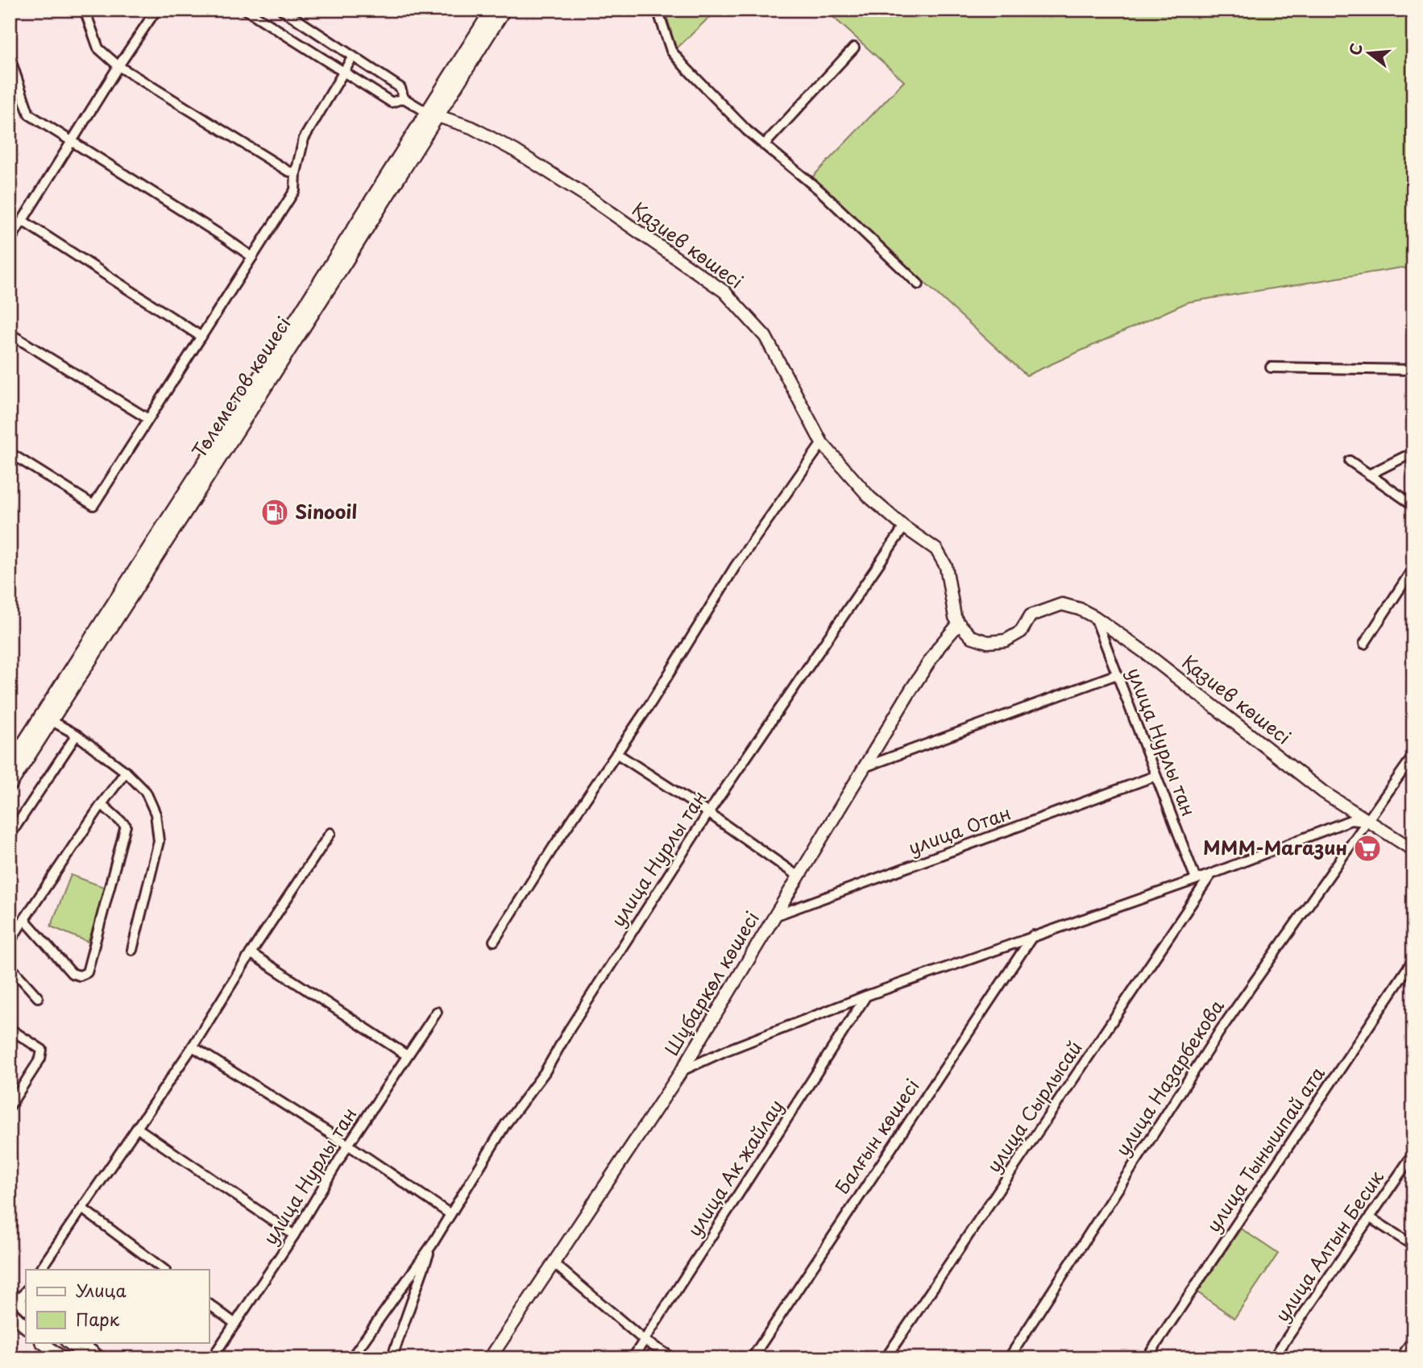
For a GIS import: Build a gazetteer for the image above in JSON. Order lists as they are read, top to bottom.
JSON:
{
  "streets": {
    "main road": ["Төлеметов көшесі"],
    "street": [
      "Қазиев көшесі",
      "улица Нурлы тан",
      "улица Отан",
      "Шұбаркөл көшесі",
      "улица Назарбекова",
      "улица Сырлысай",
      "Балғын көшесі",
      "улица Тынышпай ата",
      "улица Ак жайлау",
      "улица Алтын Бесик"
    ]
  },
  "crossings": [
    ["Қазиев көшесі", "Төлеметов көшесі"],
    ["Қазиев көшесі", "улица Нурлы тан"],
    ["Қазиев көшесі", "Шұбаркөл көшесі"],
    ["Қазиев көшесі", "улица Назарбекова"],
    ["улица Нурлы тан", "улица Отан"],
    ["улица Отан", "Шұбаркөл көшесі"]
  ],
  "places": {
    "fuel station": ["Sinooil"],
    "supermarket": ["МММ-Магазин"]
  },
  "legend": ["Улица", "Парк"],
  "north": "left"
}
